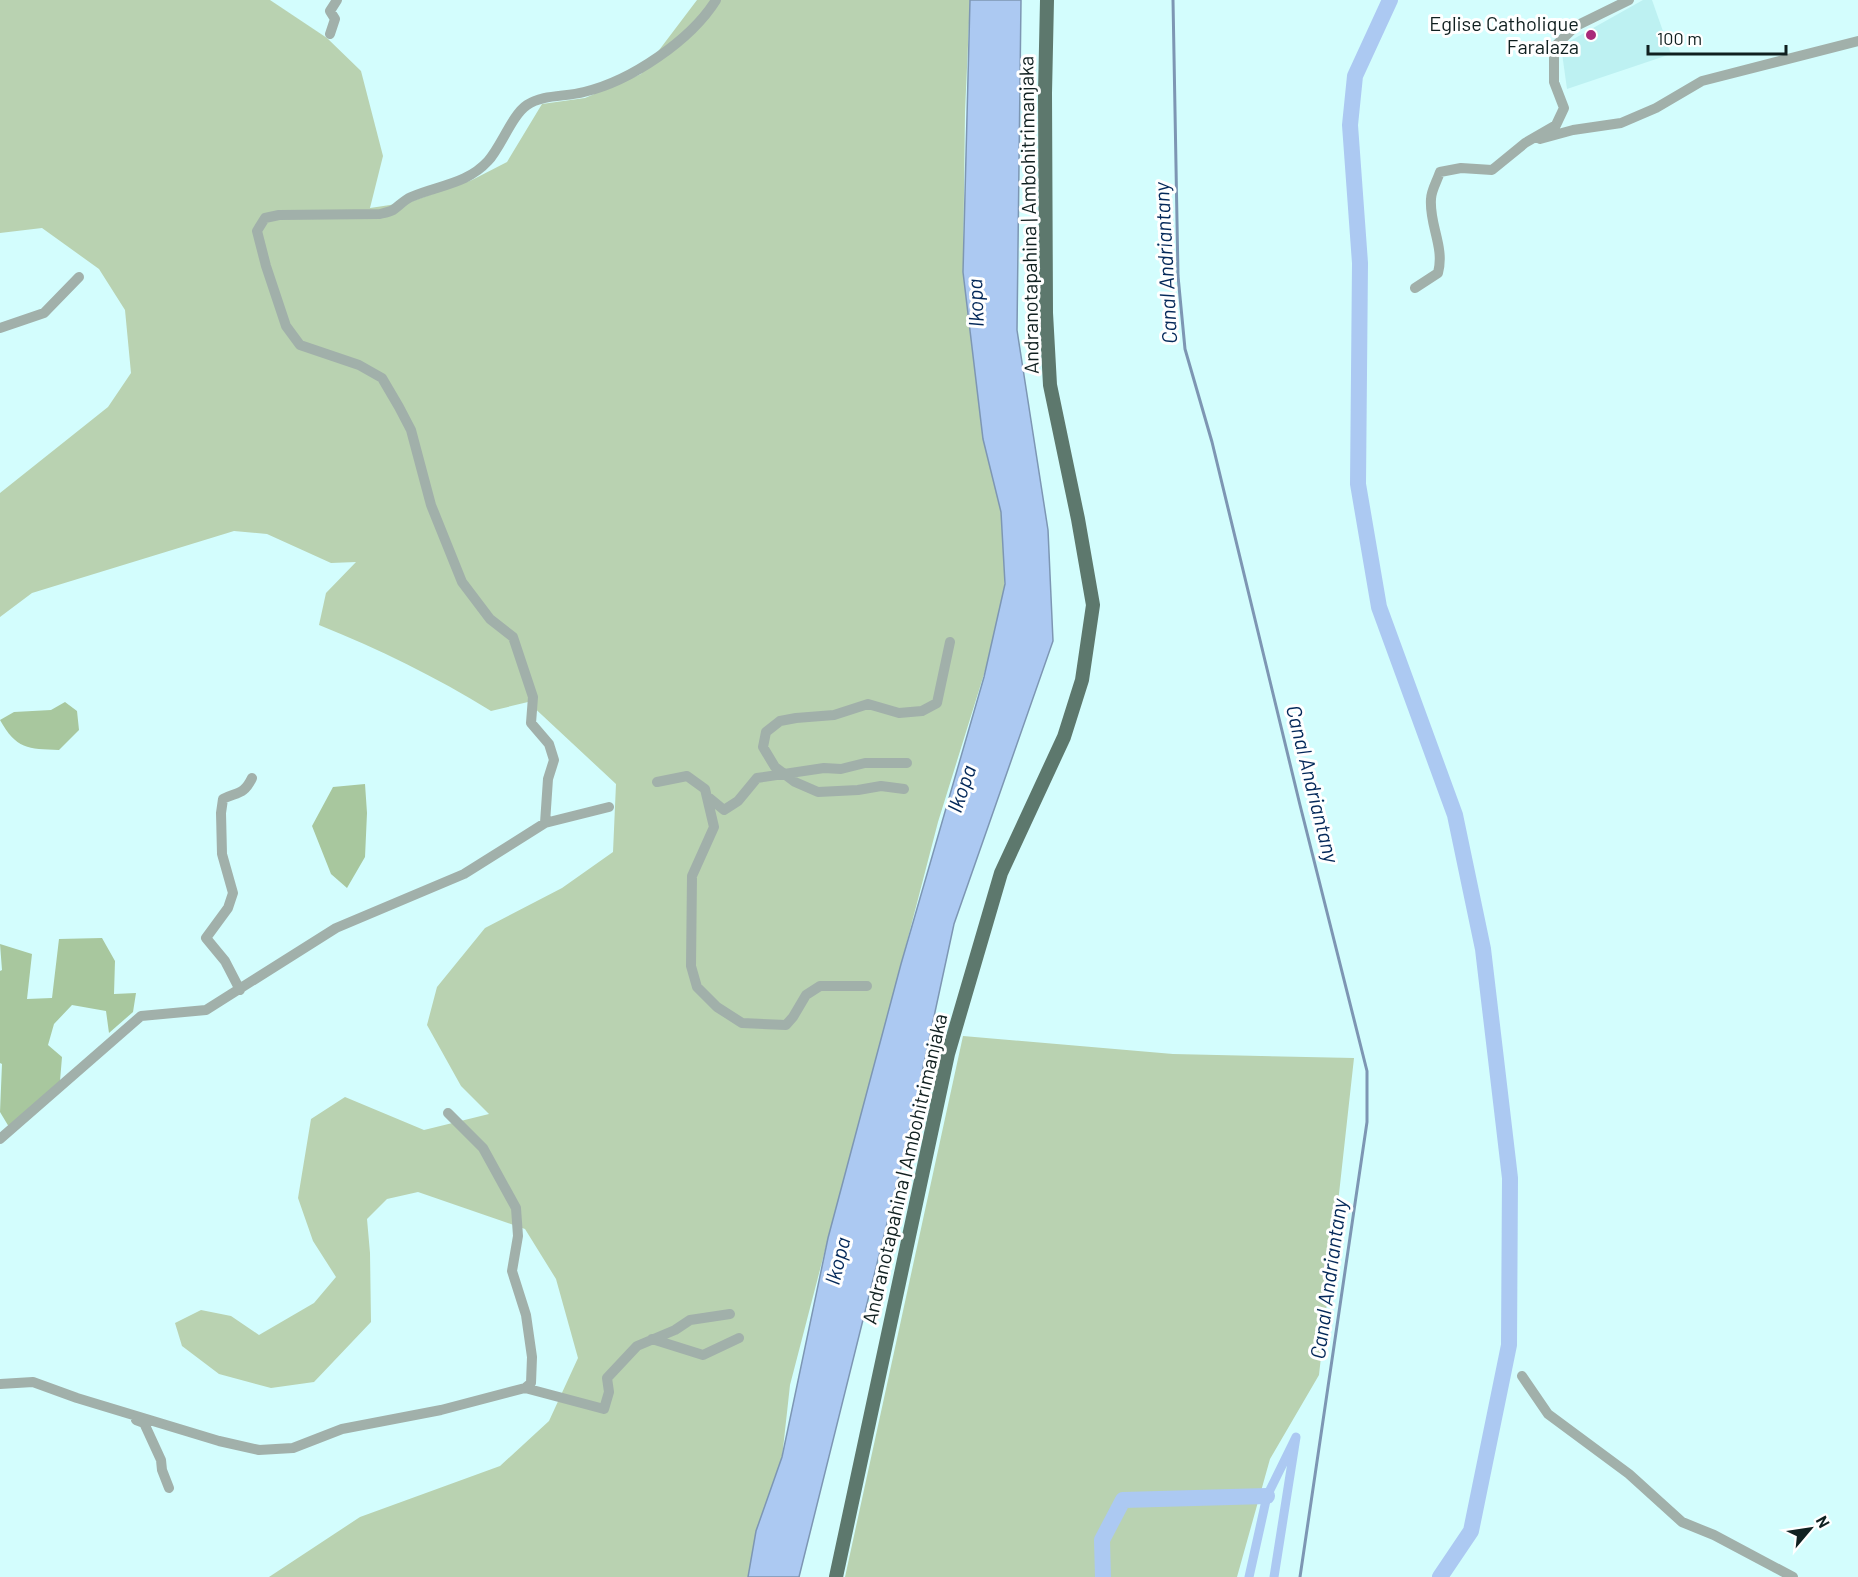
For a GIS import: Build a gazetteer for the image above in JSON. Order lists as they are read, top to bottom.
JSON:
{
  "streets": {
    "main road": ["Andranotapahina | Ambohitrimanjaka"]
  },
  "water": ["Canal Andriantany", "Ikopa"],
  "places": ["Eglise Catholique Faralaza"],
  "scale_bar": "100 m",
  "north": "top right"
}
